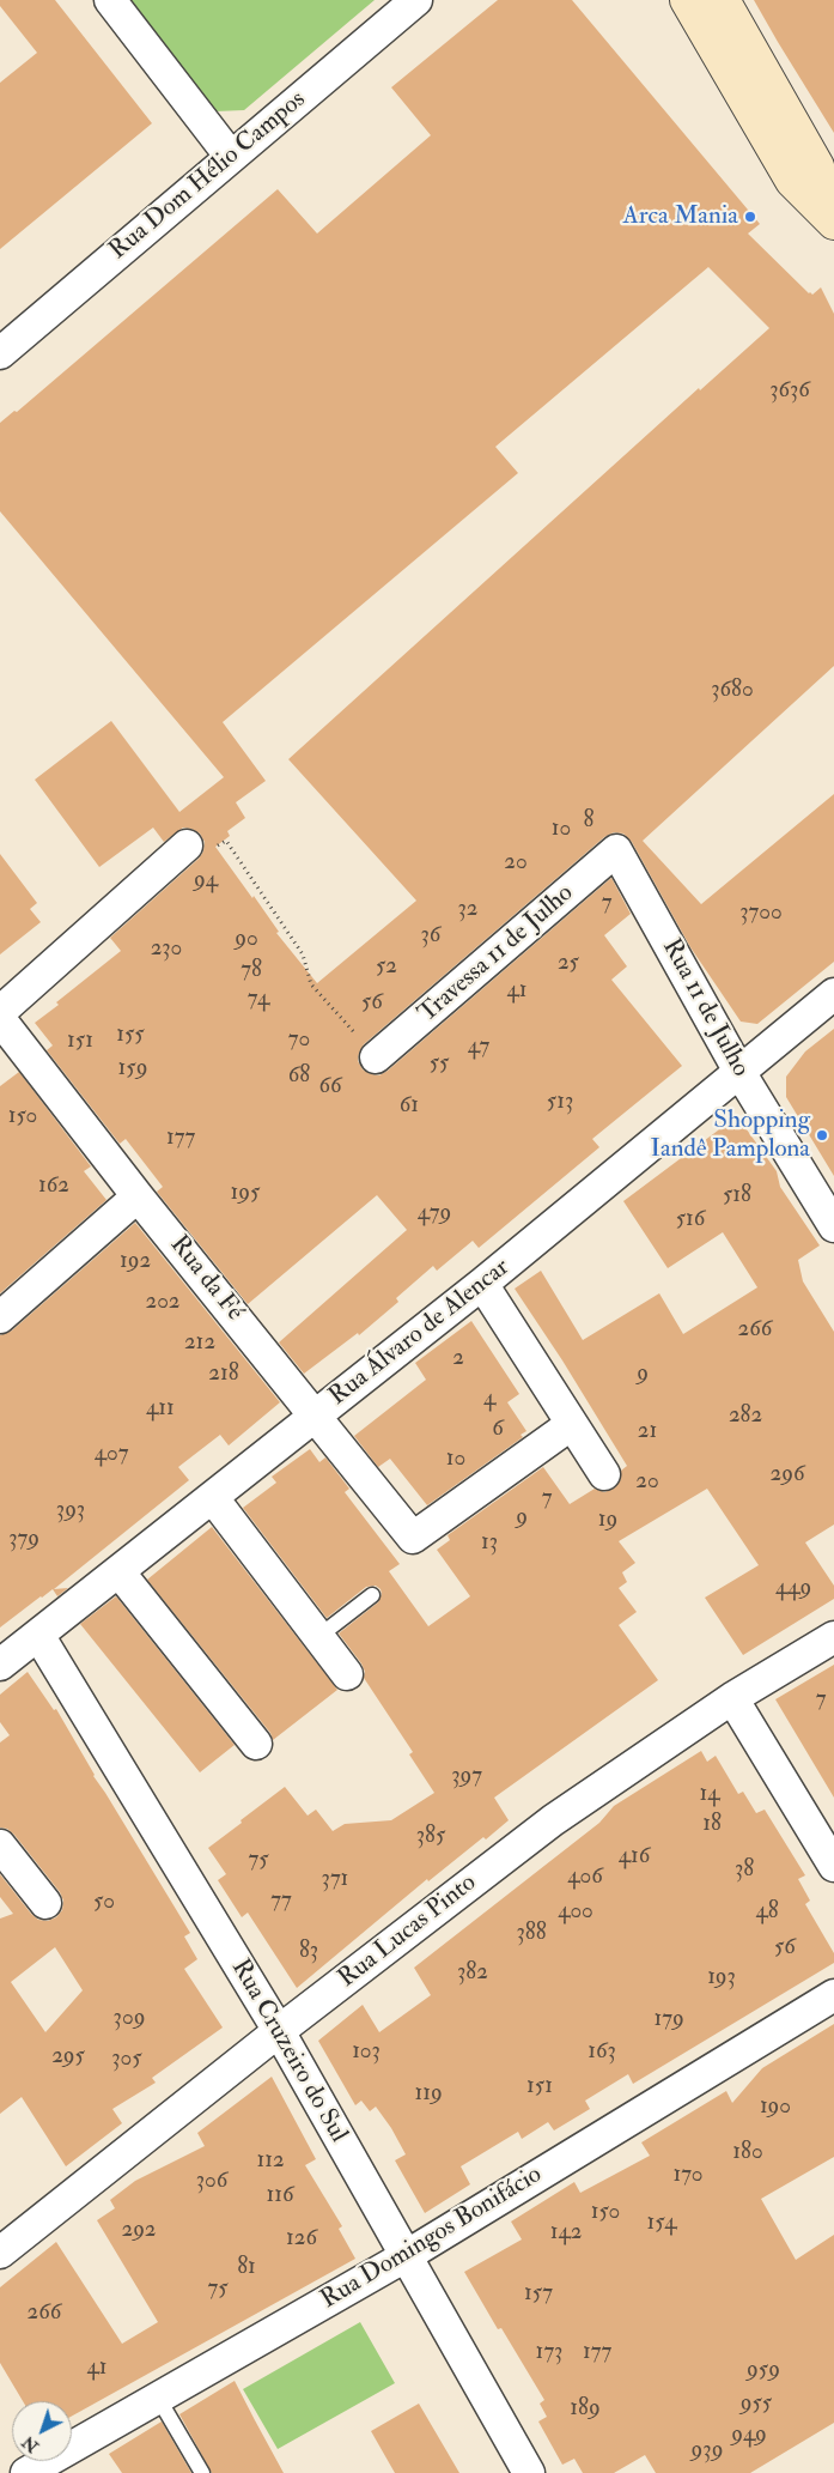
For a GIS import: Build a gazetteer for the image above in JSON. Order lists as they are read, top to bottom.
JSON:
{
  "streets": {
    "street": [
      "Rua Dom Hélio Campos",
      "Travessa 11 de Julho",
      "Rua 11 de Julho",
      "Rua da Fé",
      "Rua Álvaro de Alencar",
      "Rua Lucas Pinto",
      "Rua Cruzeiro do Sul",
      "Rua Domingos Bonifácio"
    ]
  },
  "crossings": [
    ["Travessa 11 de Julho", "Rua 11 de Julho"],
    ["Rua 11 de Julho", "Rua Álvaro de Alencar"],
    ["Rua da Fé", "Rua Álvaro de Alencar"],
    ["Rua Álvaro de Alencar", "Rua Cruzeiro do Sul"],
    ["Rua Lucas Pinto", "Rua Cruzeiro do Sul"],
    ["Rua Cruzeiro do Sul", "Rua Domingos Bonifácio"]
  ],
  "places": ["Arca Mania", "Shopping Iandê Pamplona"],
  "house_numbers": [
    "3636",
    "3680",
    "8",
    "10",
    "20",
    "94",
    "7",
    "32",
    "3700",
    "36",
    "90",
    "230",
    "25",
    "52",
    "78",
    "41",
    "74",
    "56",
    "155",
    "70",
    "151",
    "47",
    "55",
    "159",
    "68",
    "66",
    "513",
    "61",
    "150",
    "177",
    "162",
    "195",
    "518",
    "479",
    "516",
    "192",
    "202",
    "266",
    "212",
    "2",
    "218",
    "9",
    "4",
    "411",
    "282",
    "6",
    "21",
    "407",
    "10",
    "296",
    "20",
    "7",
    "393",
    "9",
    "19",
    "379",
    "13",
    "449",
    "7",
    "397",
    "14",
    "18",
    "385",
    "416",
    "75",
    "38",
    "406",
    "371",
    "77",
    "50",
    "400",
    "48",
    "388",
    "56",
    "83",
    "382",
    "193",
    "309",
    "179",
    "103",
    "163",
    "295",
    "305",
    "151",
    "119",
    "190",
    "180",
    "112",
    "170",
    "306",
    "116",
    "150",
    "154",
    "292",
    "142",
    "126",
    "81",
    "75",
    "157",
    "266",
    "173",
    "177",
    "41",
    "959",
    "955",
    "189",
    "949",
    "939"
  ],
  "north": "bottom left"
}
